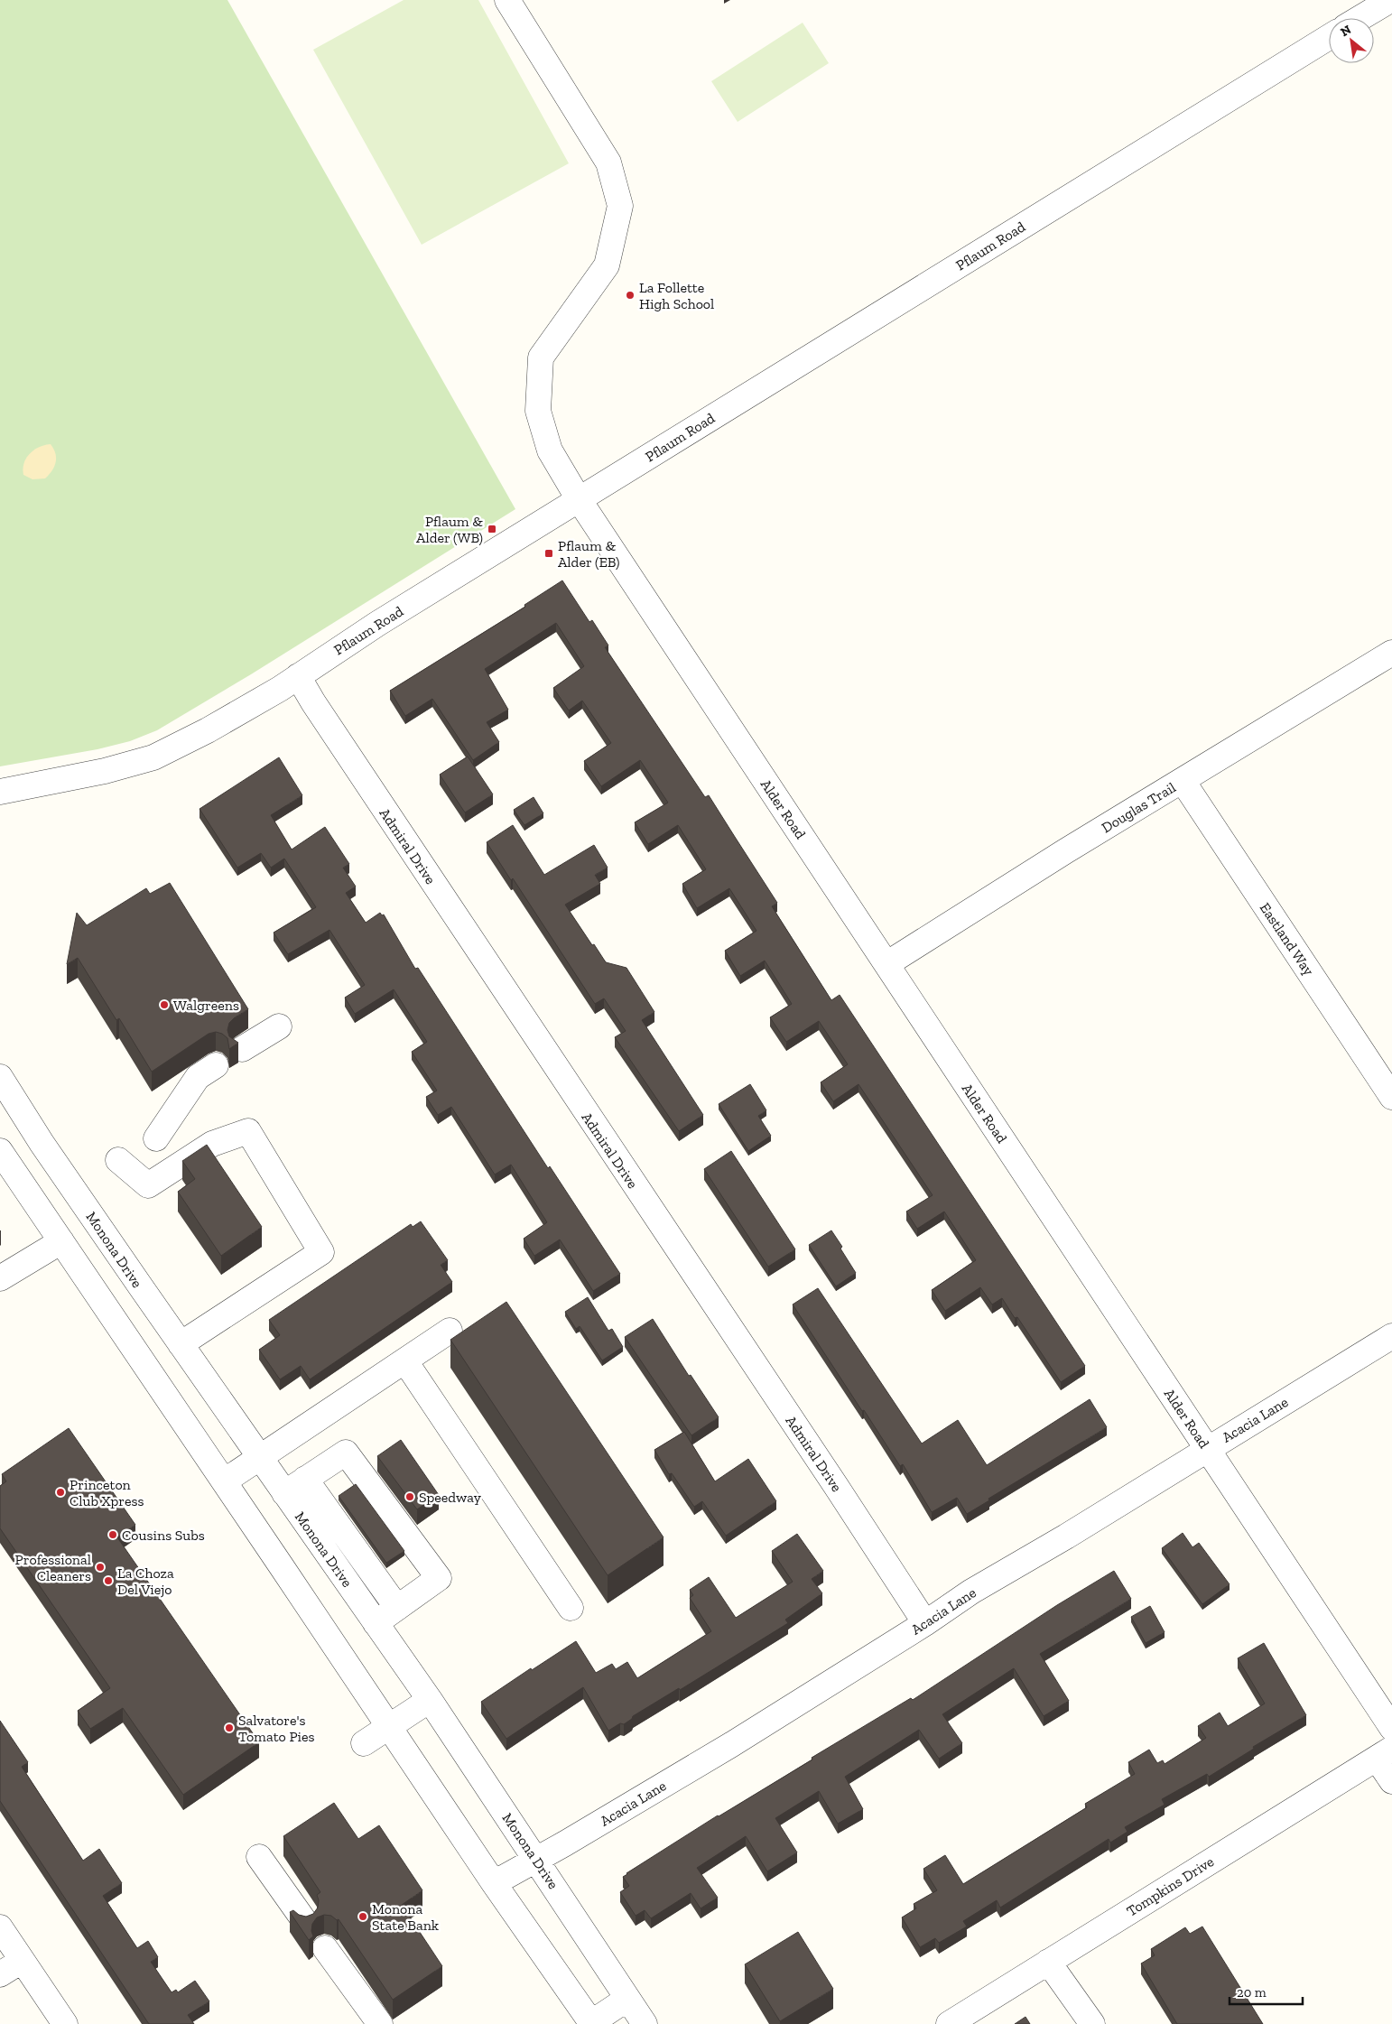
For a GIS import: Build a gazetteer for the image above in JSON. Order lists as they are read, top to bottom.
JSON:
{
  "streets": {
    "street": [
      "Pflaum Road",
      "Douglas Trail",
      "Alder Road",
      "Admiral Drive",
      "Eastland Way",
      "Monona Drive",
      "Acacia Lane",
      "Tompkins Drive"
    ]
  },
  "crossings": [
    ["Pflaum Road", "Alder Road"],
    ["Pflaum Road", "Admiral Drive"],
    ["Douglas Trail", "Alder Road"],
    ["Douglas Trail", "Eastland Way"],
    ["Alder Road", "Acacia Lane"],
    ["Admiral Drive", "Acacia Lane"],
    ["Monona Drive", "Acacia Lane"]
  ],
  "places": {
    "other": [
      "La Follette High School",
      "Walgreens",
      "Princeton Club Xpress",
      "Speedway",
      "Cousins Subs",
      "Professional Cleaners",
      "La Choza Del Viejo",
      "Salvatore's Tomato Pies",
      "Monona State Bank"
    ],
    "transit": ["Pflaum & Alder (WB)", "Pflaum & Alder (EB)"]
  },
  "scale_bar": "20 m",
  "north": "top left"
}
